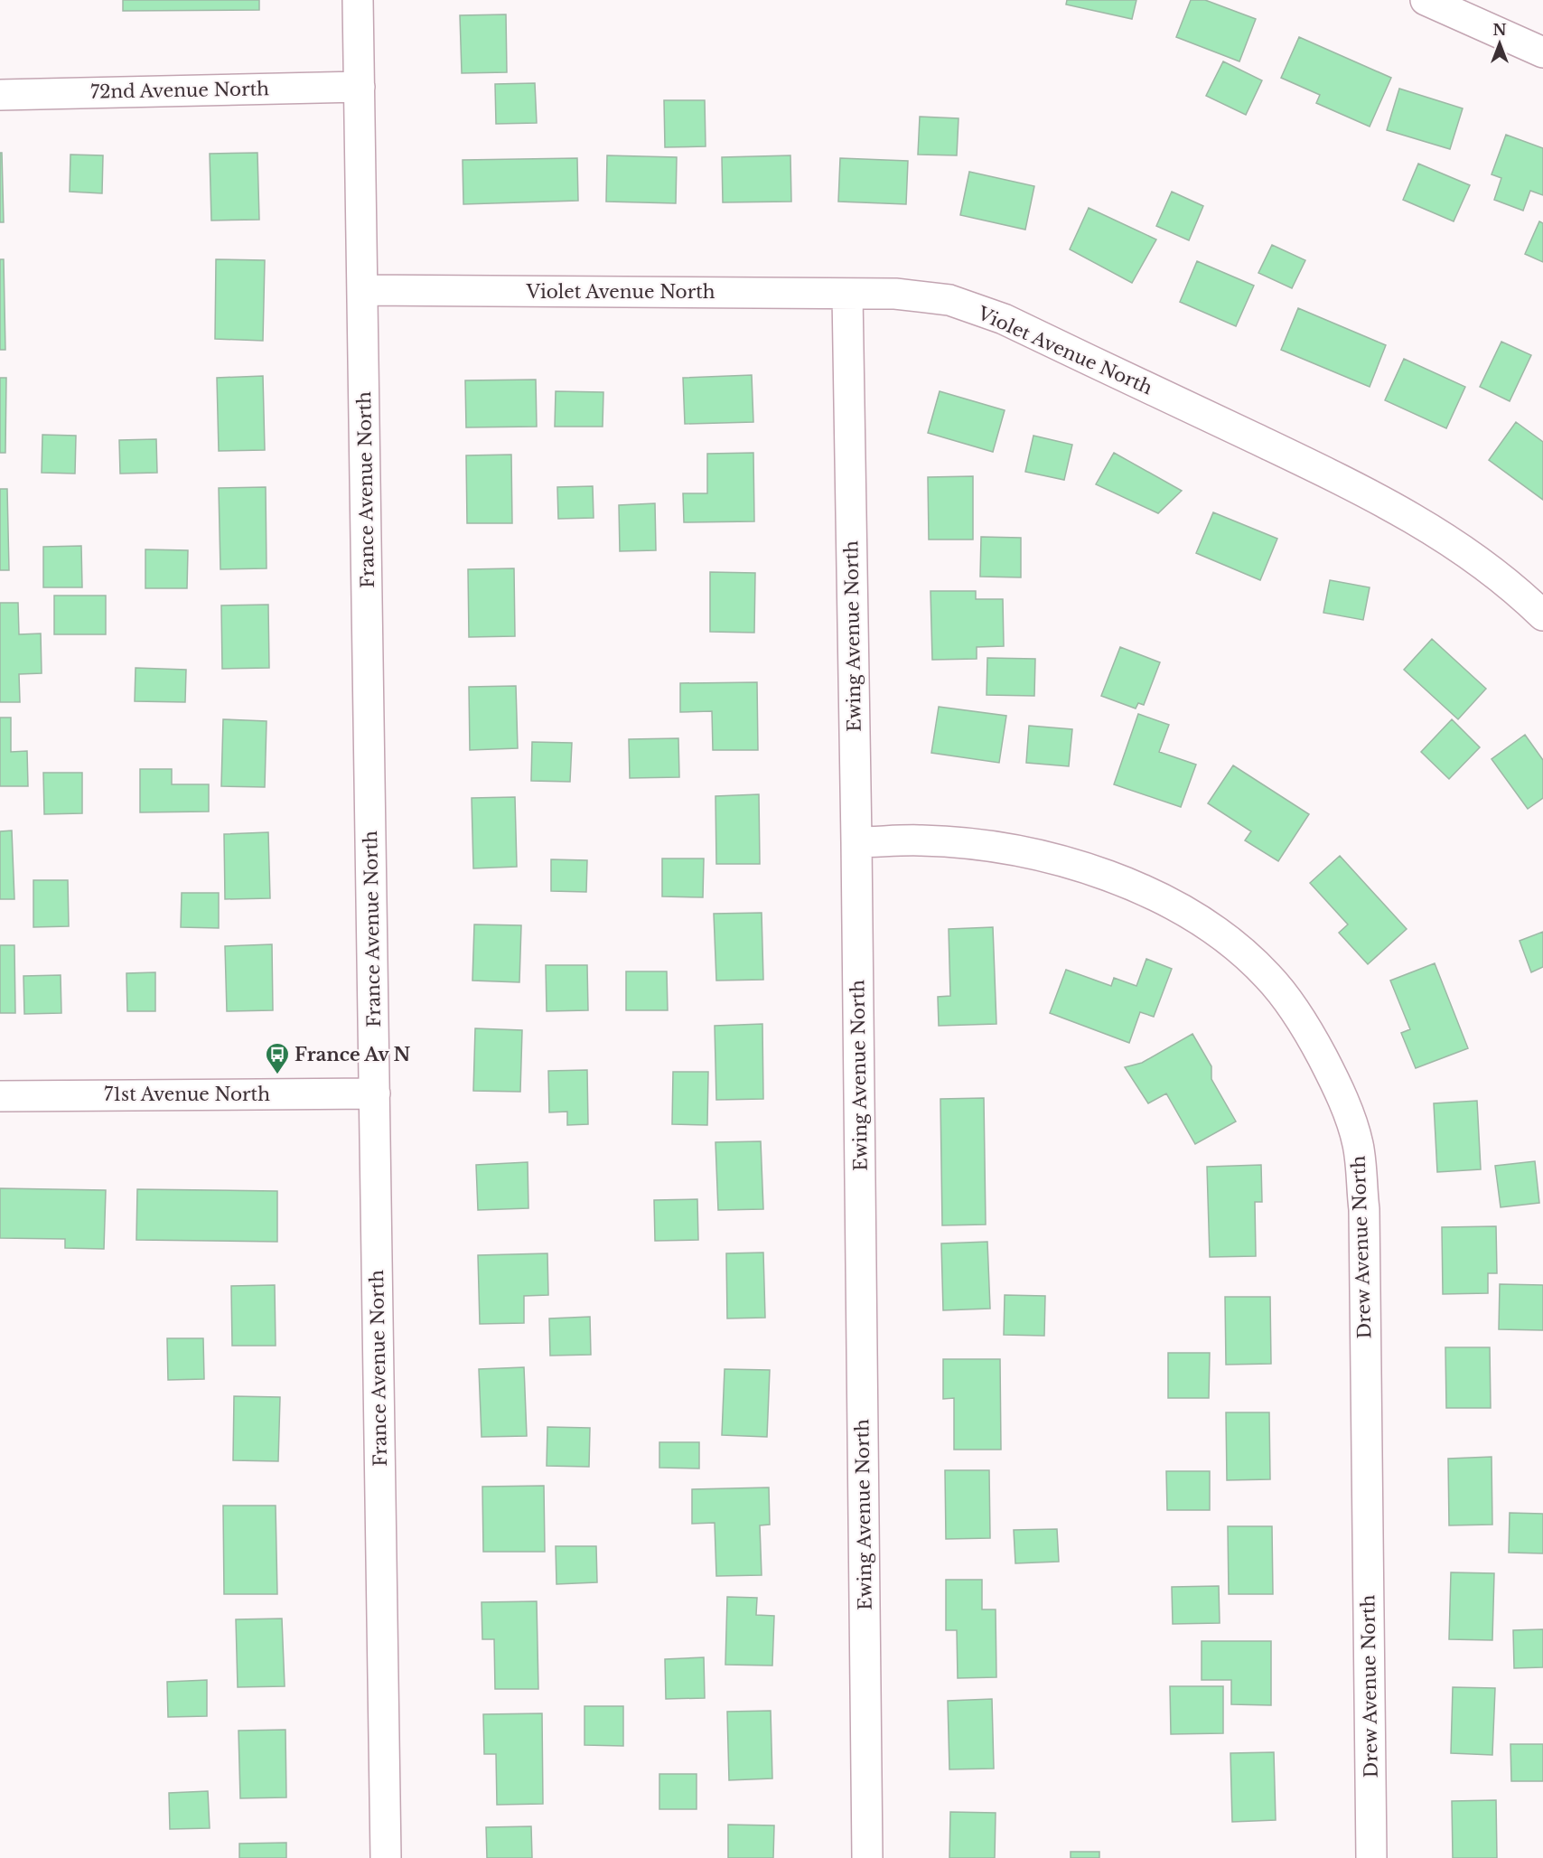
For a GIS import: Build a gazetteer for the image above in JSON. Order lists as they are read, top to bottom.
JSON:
{
  "streets": {
    "street": [
      "72nd Avenue North",
      "Violet Avenue North",
      "France Avenue North",
      "Ewing Avenue North",
      "71st Avenue North",
      "Drew Avenue North"
    ]
  },
  "crossings": [
    ["72nd Avenue North", "France Avenue North"],
    ["Violet Avenue North", "France Avenue North"],
    ["Violet Avenue North", "Ewing Avenue North"],
    ["France Avenue North", "71st Avenue North"],
    ["Ewing Avenue North", "Drew Avenue North"]
  ],
  "places": {
    "bus stop": ["France Av N"]
  },
  "north": "top"
}
